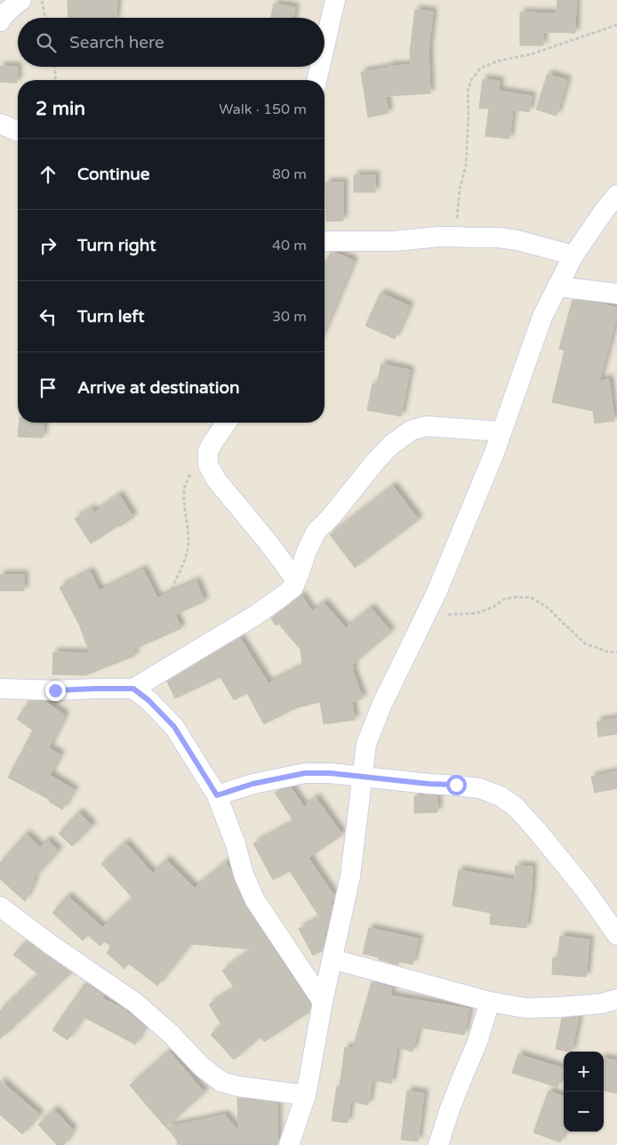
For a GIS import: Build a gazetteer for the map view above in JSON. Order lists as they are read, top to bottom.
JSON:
{
  "page": {
    "search": "Search here",
    "heading": ["2 min", "Walk · 150 m"],
    "list": [
      ["Continue", "80 m"],
      ["Turn right", "40 m"],
      ["Turn left", "30 m"],
      "Arrive at destination"
    ],
    "map_buttons": ["+", "−"]
  }
}
